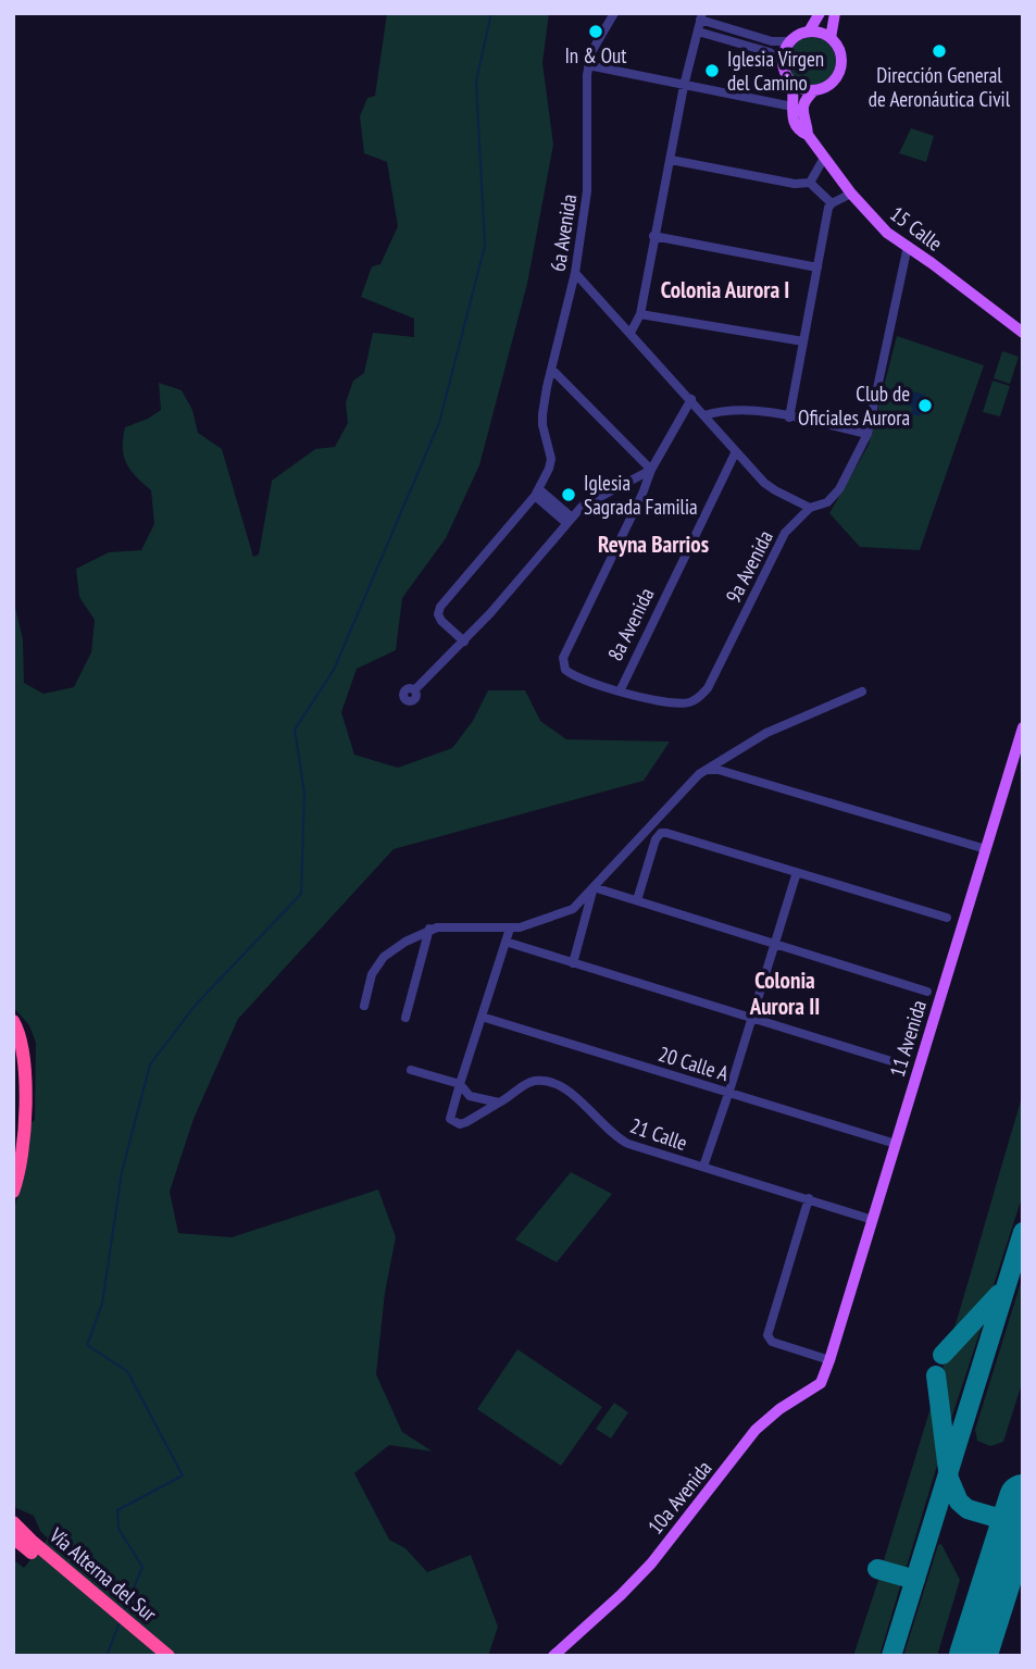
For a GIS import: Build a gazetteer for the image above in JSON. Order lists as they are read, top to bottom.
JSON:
{
  "streets": {
    "highway": ["Vía Alterna del Sur"],
    "main road": ["15 Calle", "11 Avenida", "10a Avenida"],
    "street": [
      "6a Avenida",
      "9a Avenida",
      "8a Avenida",
      "20 Calle A",
      "21 Calle"
    ]
  },
  "crossings": [
    ["15 Calle", "9a Avenida"],
    ["9a Avenida", "8a Avenida"],
    ["11 Avenida", "20 Calle A"],
    ["11 Avenida", "21 Calle"],
    ["11 Avenida", "10a Avenida"]
  ],
  "districts": ["Colonia Aurora I", "Reyna Barrios", "Colonia Aurora II"],
  "places": [
    "In & Out",
    "Dirección General de Aeronáutica Civil",
    "Iglesia Virgen del Camino",
    "Club de Oficiales Aurora",
    "Iglesia Sagrada Familia"
  ]
}
